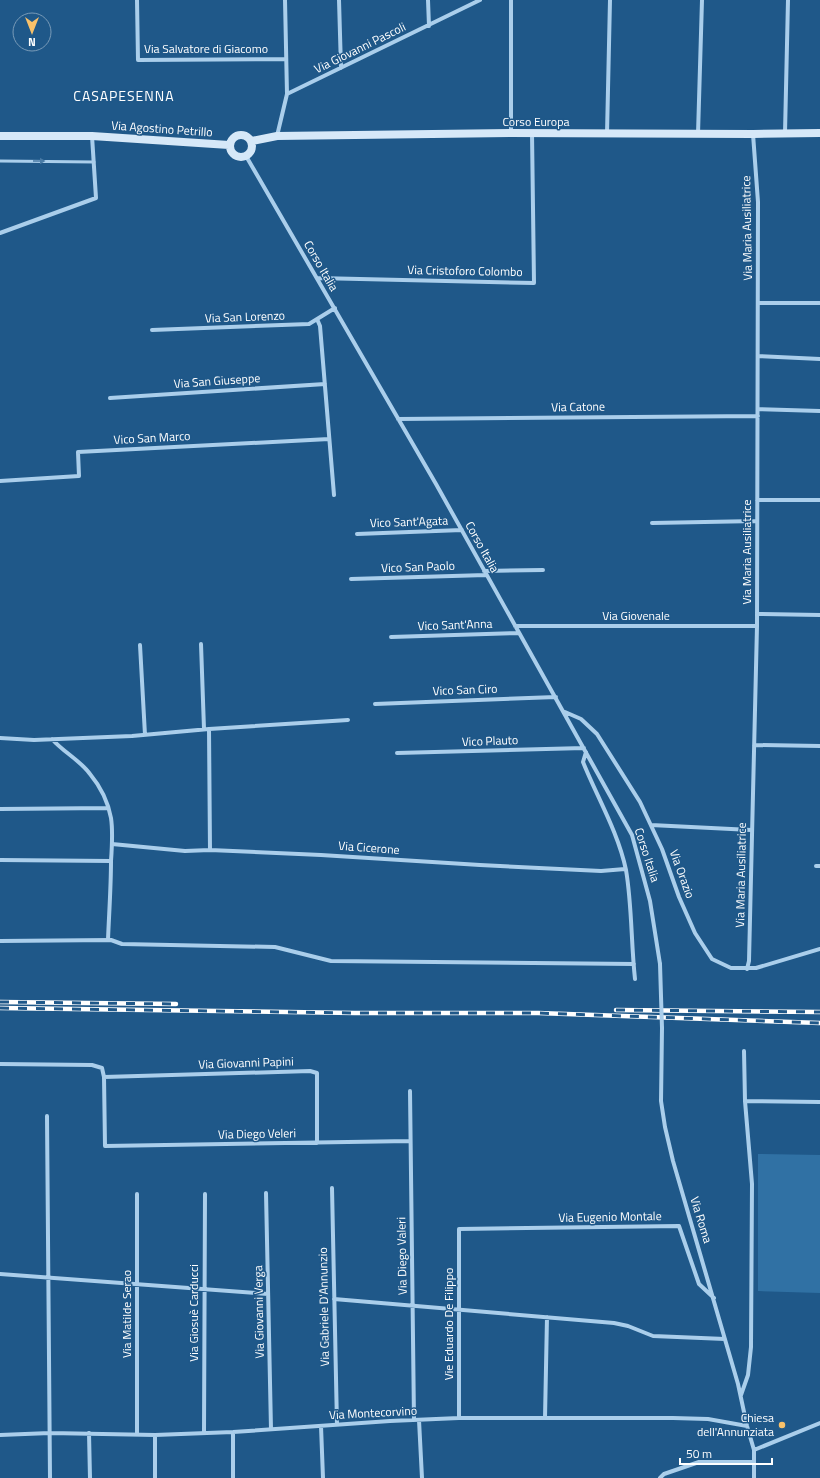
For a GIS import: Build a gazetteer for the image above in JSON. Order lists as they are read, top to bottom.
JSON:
{
  "streets": {
    "street": [
      "Via Giovanni Pascoli",
      "Via Salvatore di Giacomo",
      "Corso Europa",
      "Via Agostino Petrillo",
      "Via Maria Ausiliatrice",
      "Corso Italia",
      "Via Cristoforo Colombo",
      "Via San Lorenzo",
      "Via San Giuseppe",
      "Via Catone",
      "Vico San Marco",
      "Vico Sant'Agata",
      "Vico San Paolo",
      "Via Giovenale",
      "Vico Sant'Anna",
      "Vico San Ciro",
      "Vico Plauto",
      "Via Cicerone",
      "Via Orazio",
      "Via Giovanni Papini",
      "Via Diego Veleri",
      "Via Eugenio Montale",
      "Via Roma",
      "Via Diego Valeri",
      "Via Gabriele D'Annunzio",
      "Via Giovanni Verga",
      "Via Giosuè Carducci",
      "Via Matilde Serao",
      "Vie Eduardo De Filippo",
      "Via Montecorvino"
    ]
  },
  "crossings": [
    ["Corso Europa", "Via Agostino Petrillo"],
    ["Corso Europa", "Via Maria Ausiliatrice"],
    ["Corso Europa", "Corso Italia"],
    ["Corso Europa", "Via Cristoforo Colombo"],
    ["Via Agostino Petrillo", "Corso Italia"],
    ["Via Maria Ausiliatrice", "Via Catone"],
    ["Via Maria Ausiliatrice", "Via Giovenale"],
    ["Via Maria Ausiliatrice", "Via Orazio"],
    ["Corso Italia", "Via Cristoforo Colombo"],
    ["Corso Italia", "Via San Lorenzo"],
    ["Corso Italia", "Via Catone"],
    ["Corso Italia", "Vico Sant'Agata"],
    ["Corso Italia", "Vico San Paolo"],
    ["Corso Italia", "Via Giovenale"],
    ["Corso Italia", "Vico Sant'Anna"],
    ["Corso Italia", "Vico San Ciro"],
    ["Corso Italia", "Vico Plauto"],
    ["Corso Italia", "Via Orazio"],
    ["Corso Italia", "Via Roma"],
    ["Via Giovanni Papini", "Via Diego Veleri"],
    ["Via Diego Veleri", "Via Diego Valeri"],
    ["Via Eugenio Montale", "Via Roma"],
    ["Via Eugenio Montale", "Vie Eduardo De Filippo"],
    ["Via Roma", "Via Montecorvino"],
    ["Via Diego Valeri", "Via Montecorvino"],
    ["Via Gabriele D'Annunzio", "Via Montecorvino"],
    ["Via Giovanni Verga", "Via Montecorvino"],
    ["Via Giosuè Carducci", "Via Montecorvino"],
    ["Via Matilde Serao", "Via Montecorvino"],
    ["Vie Eduardo De Filippo", "Via Montecorvino"]
  ],
  "districts": ["CASAPESENNA"],
  "places": ["Chiesa dell'Annunziata"],
  "scale_bar": "50 m",
  "north": "bottom"
}
